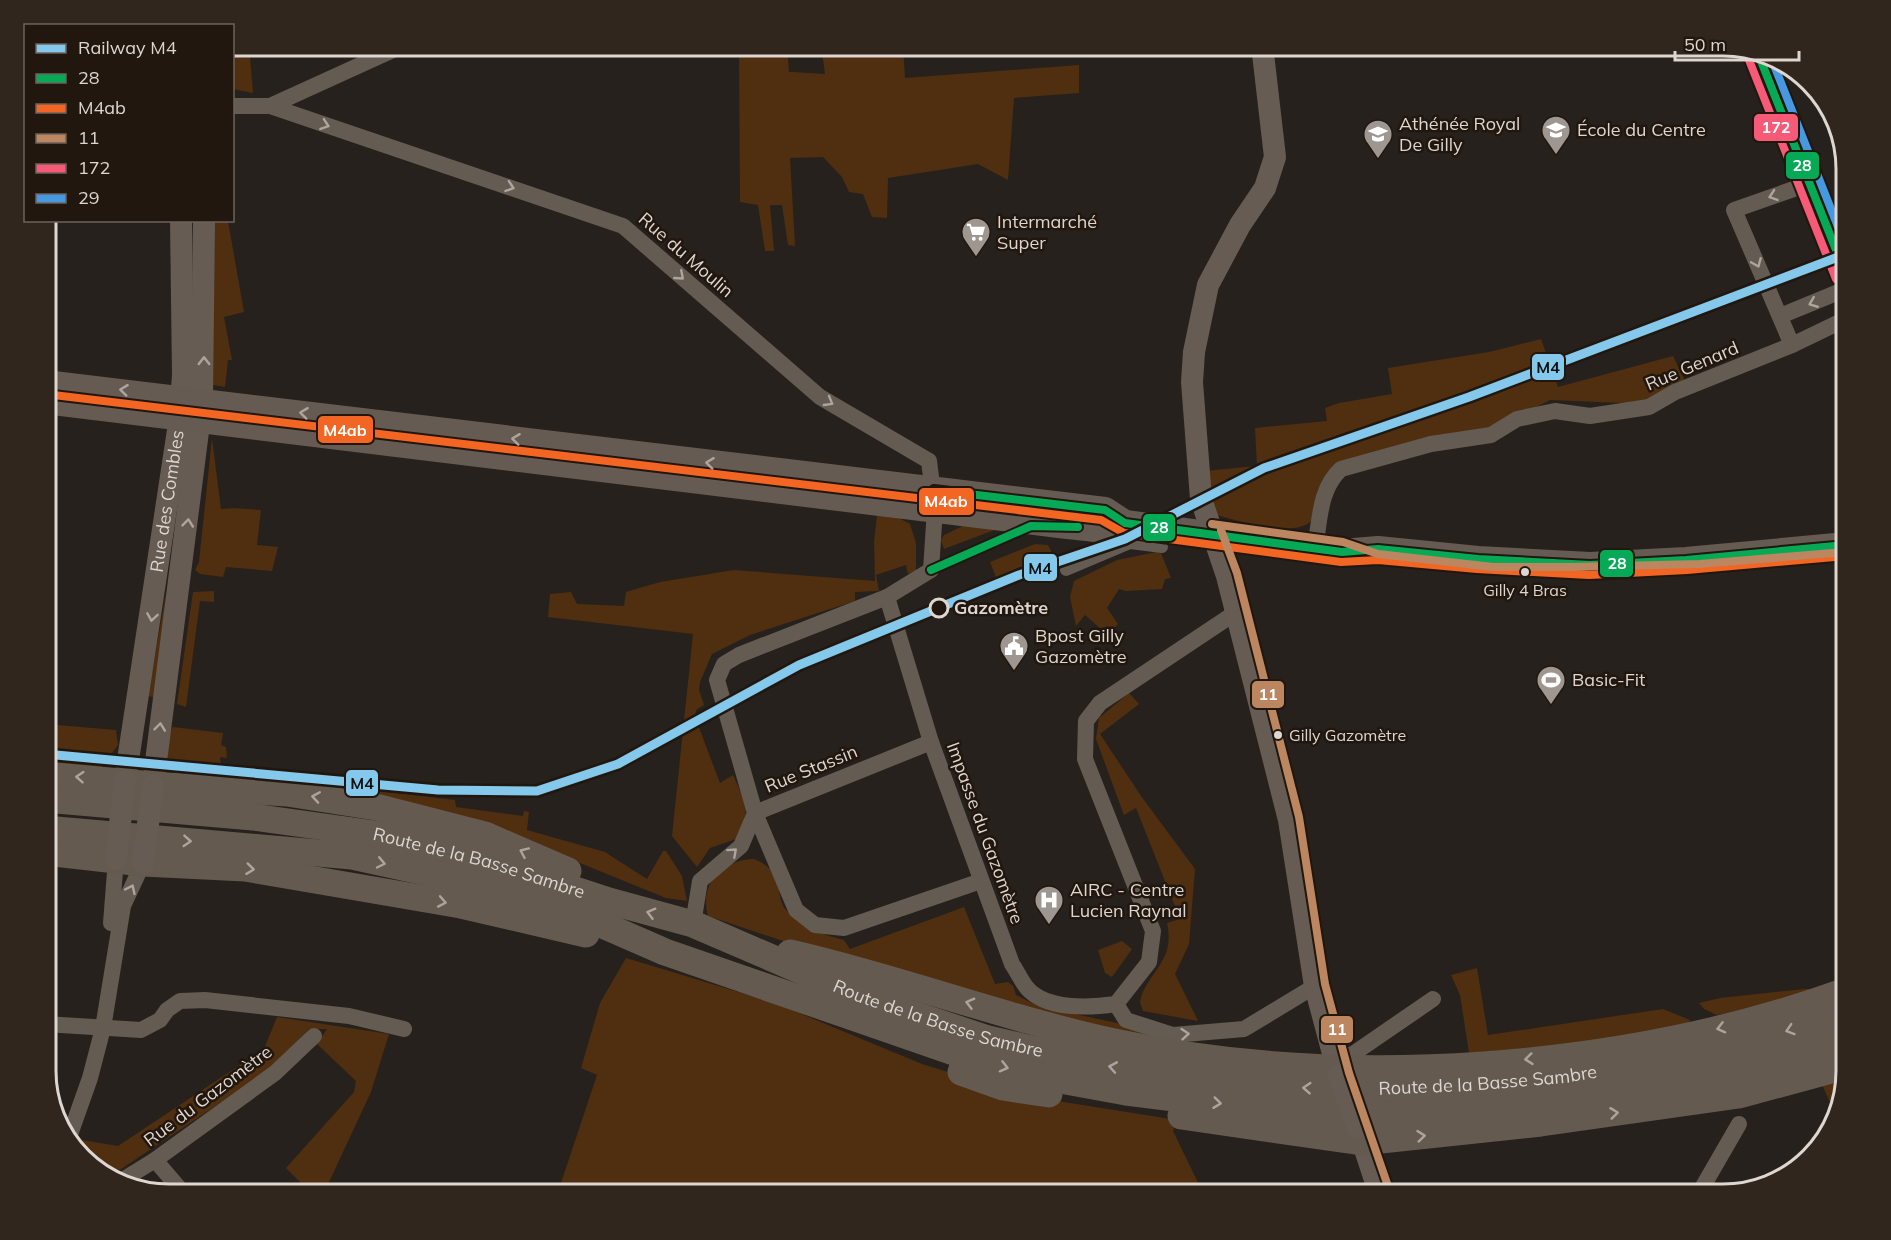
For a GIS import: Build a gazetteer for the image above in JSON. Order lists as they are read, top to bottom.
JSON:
{
  "streets": {
    "highway": ["Route de la Basse Sambre"],
    "main road": ["Rue des Combles"],
    "street": [
      "Rue du Moulin",
      "Rue Genard",
      "Rue Stassin",
      "Impasse du Gazomètre",
      "Rue du Gazomètre"
    ]
  },
  "crossings": [
    ["Rue du Moulin", "Impasse du Gazomètre"],
    ["Rue Stassin", "Impasse du Gazomètre"]
  ],
  "one_way": ["Rue du Moulin"],
  "places": {
    "school or university": ["École du Centre", "Athénée Royal De Gilly"],
    "supermarket": ["Intermarché Super"],
    "other": ["Gilly 4 Bras", "Gazomètre", "Gilly Gazomètre"],
    "public building": ["Bpost Gilly Gazomètre"],
    "sports": ["Basic-Fit"],
    "hospital": ["AIRC - Centre Lucien Raynal"]
  },
  "lines": [
    "transit line 172",
    "transit line 28",
    "transit line 29",
    "rail line M4",
    "transit line M4ab",
    "transit line 11"
  ],
  "legend": [
    "Railway M4",
    "28",
    "M4ab",
    "11",
    "172",
    "29"
  ],
  "scale_bar": "50 m"
}
